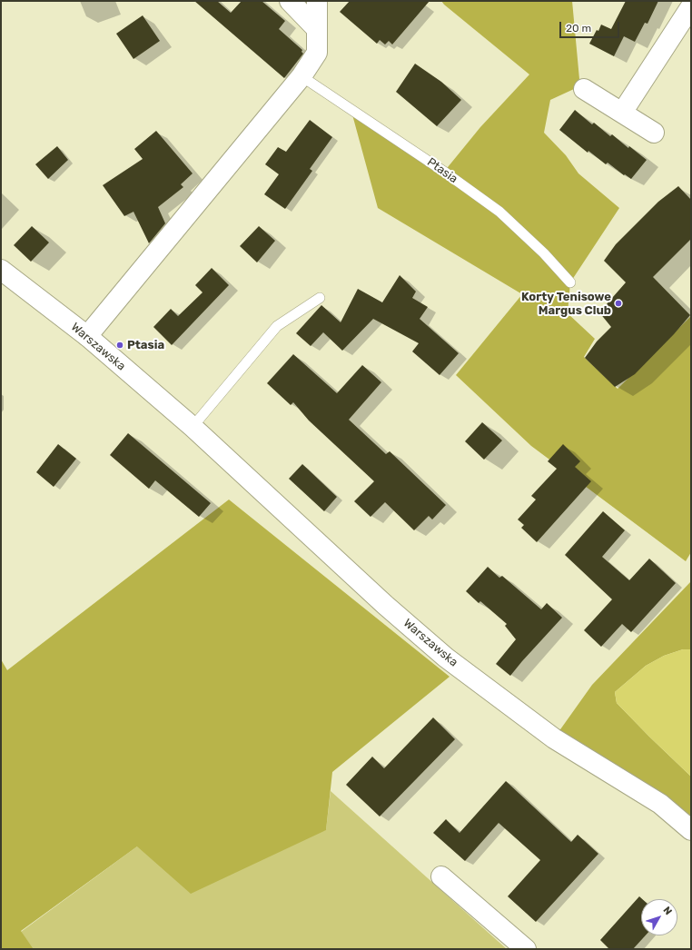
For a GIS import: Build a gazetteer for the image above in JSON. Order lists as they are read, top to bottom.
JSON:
{
  "streets": {
    "street": ["Warszawska"],
    "lane": ["Ptasia"]
  },
  "places": ["Korty Tenisowe Margus Club", "Ptasia"],
  "scale_bar": "20 m",
  "north": "top right"
}
